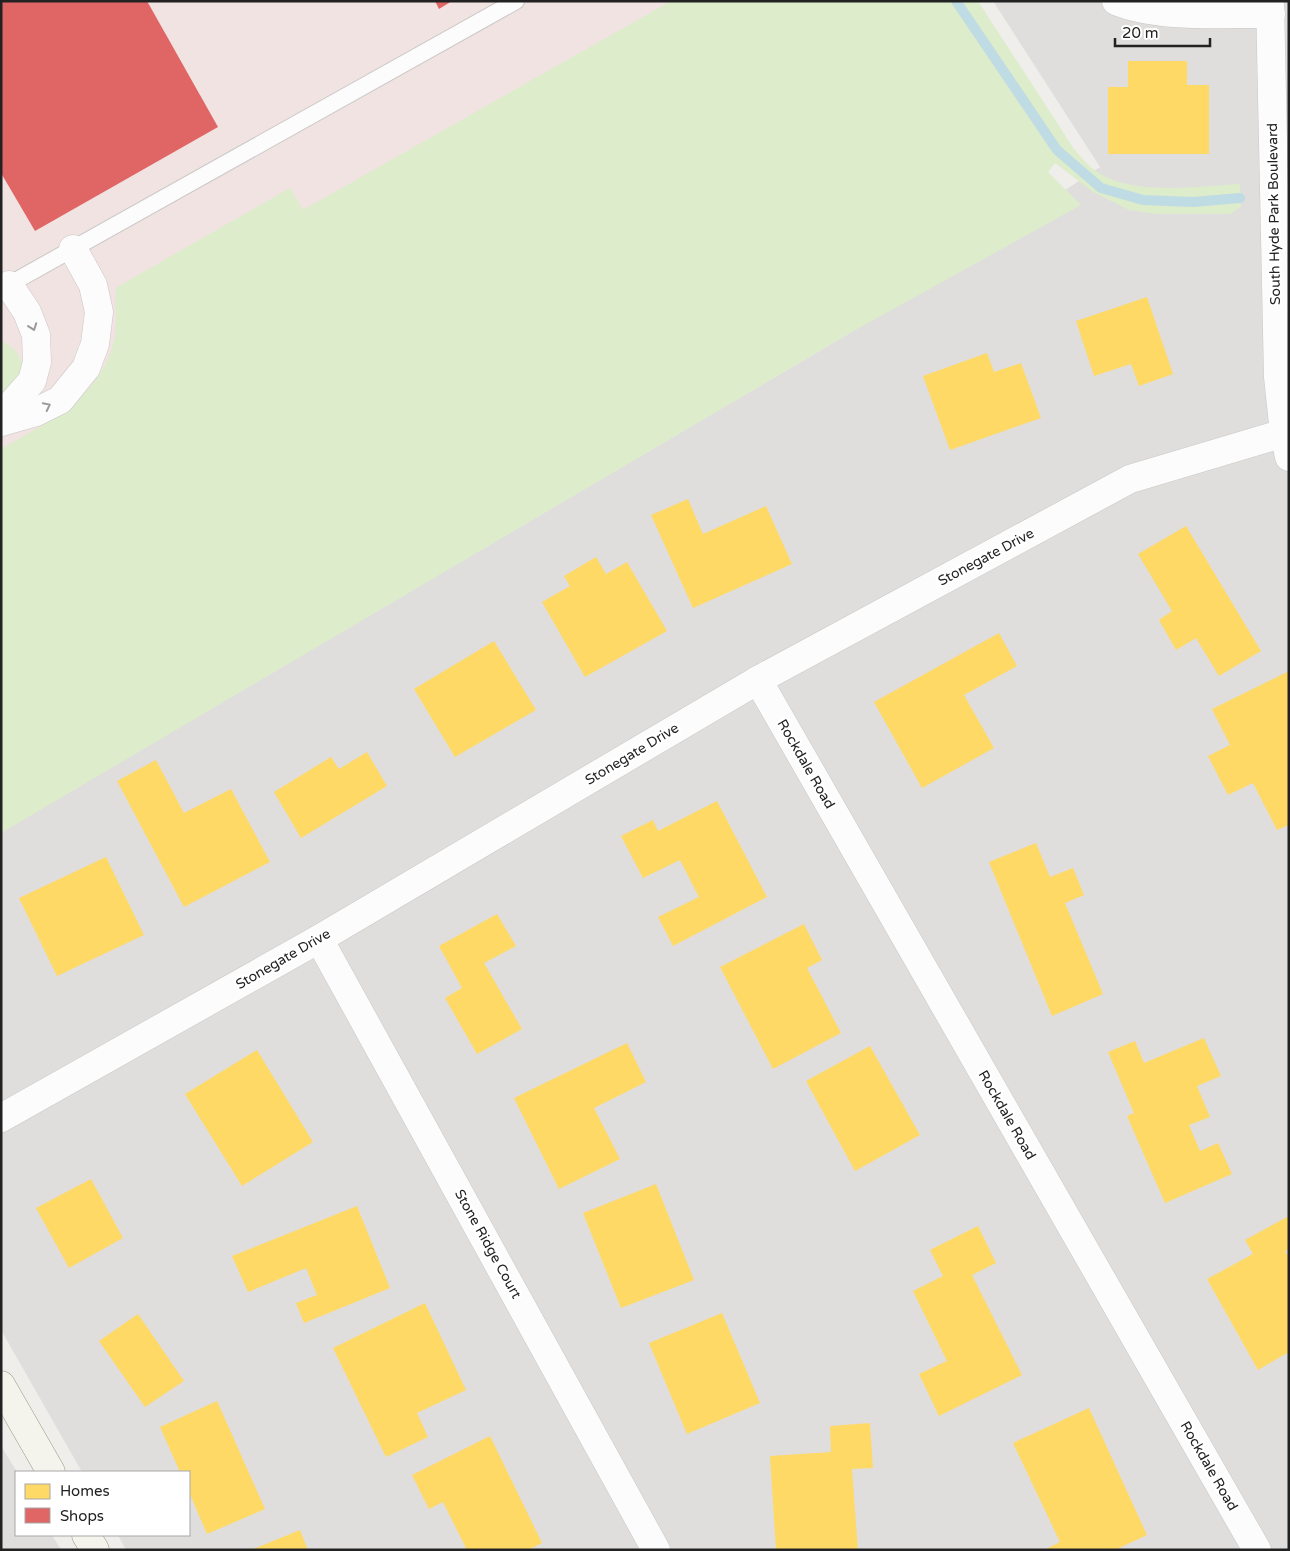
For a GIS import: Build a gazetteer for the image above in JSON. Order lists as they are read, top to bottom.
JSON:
{
  "streets": {
    "street": [
      "South Hyde Park Boulevard",
      "Stonegate Drive",
      "Rockdale Road",
      "Stone Ridge Court"
    ]
  },
  "crossings": [
    ["South Hyde Park Boulevard", "Stonegate Drive"],
    ["Stonegate Drive", "Rockdale Road"],
    ["Stonegate Drive", "Stone Ridge Court"]
  ],
  "legend": ["Homes", "Shops"],
  "scale_bar": "20 m"
}
